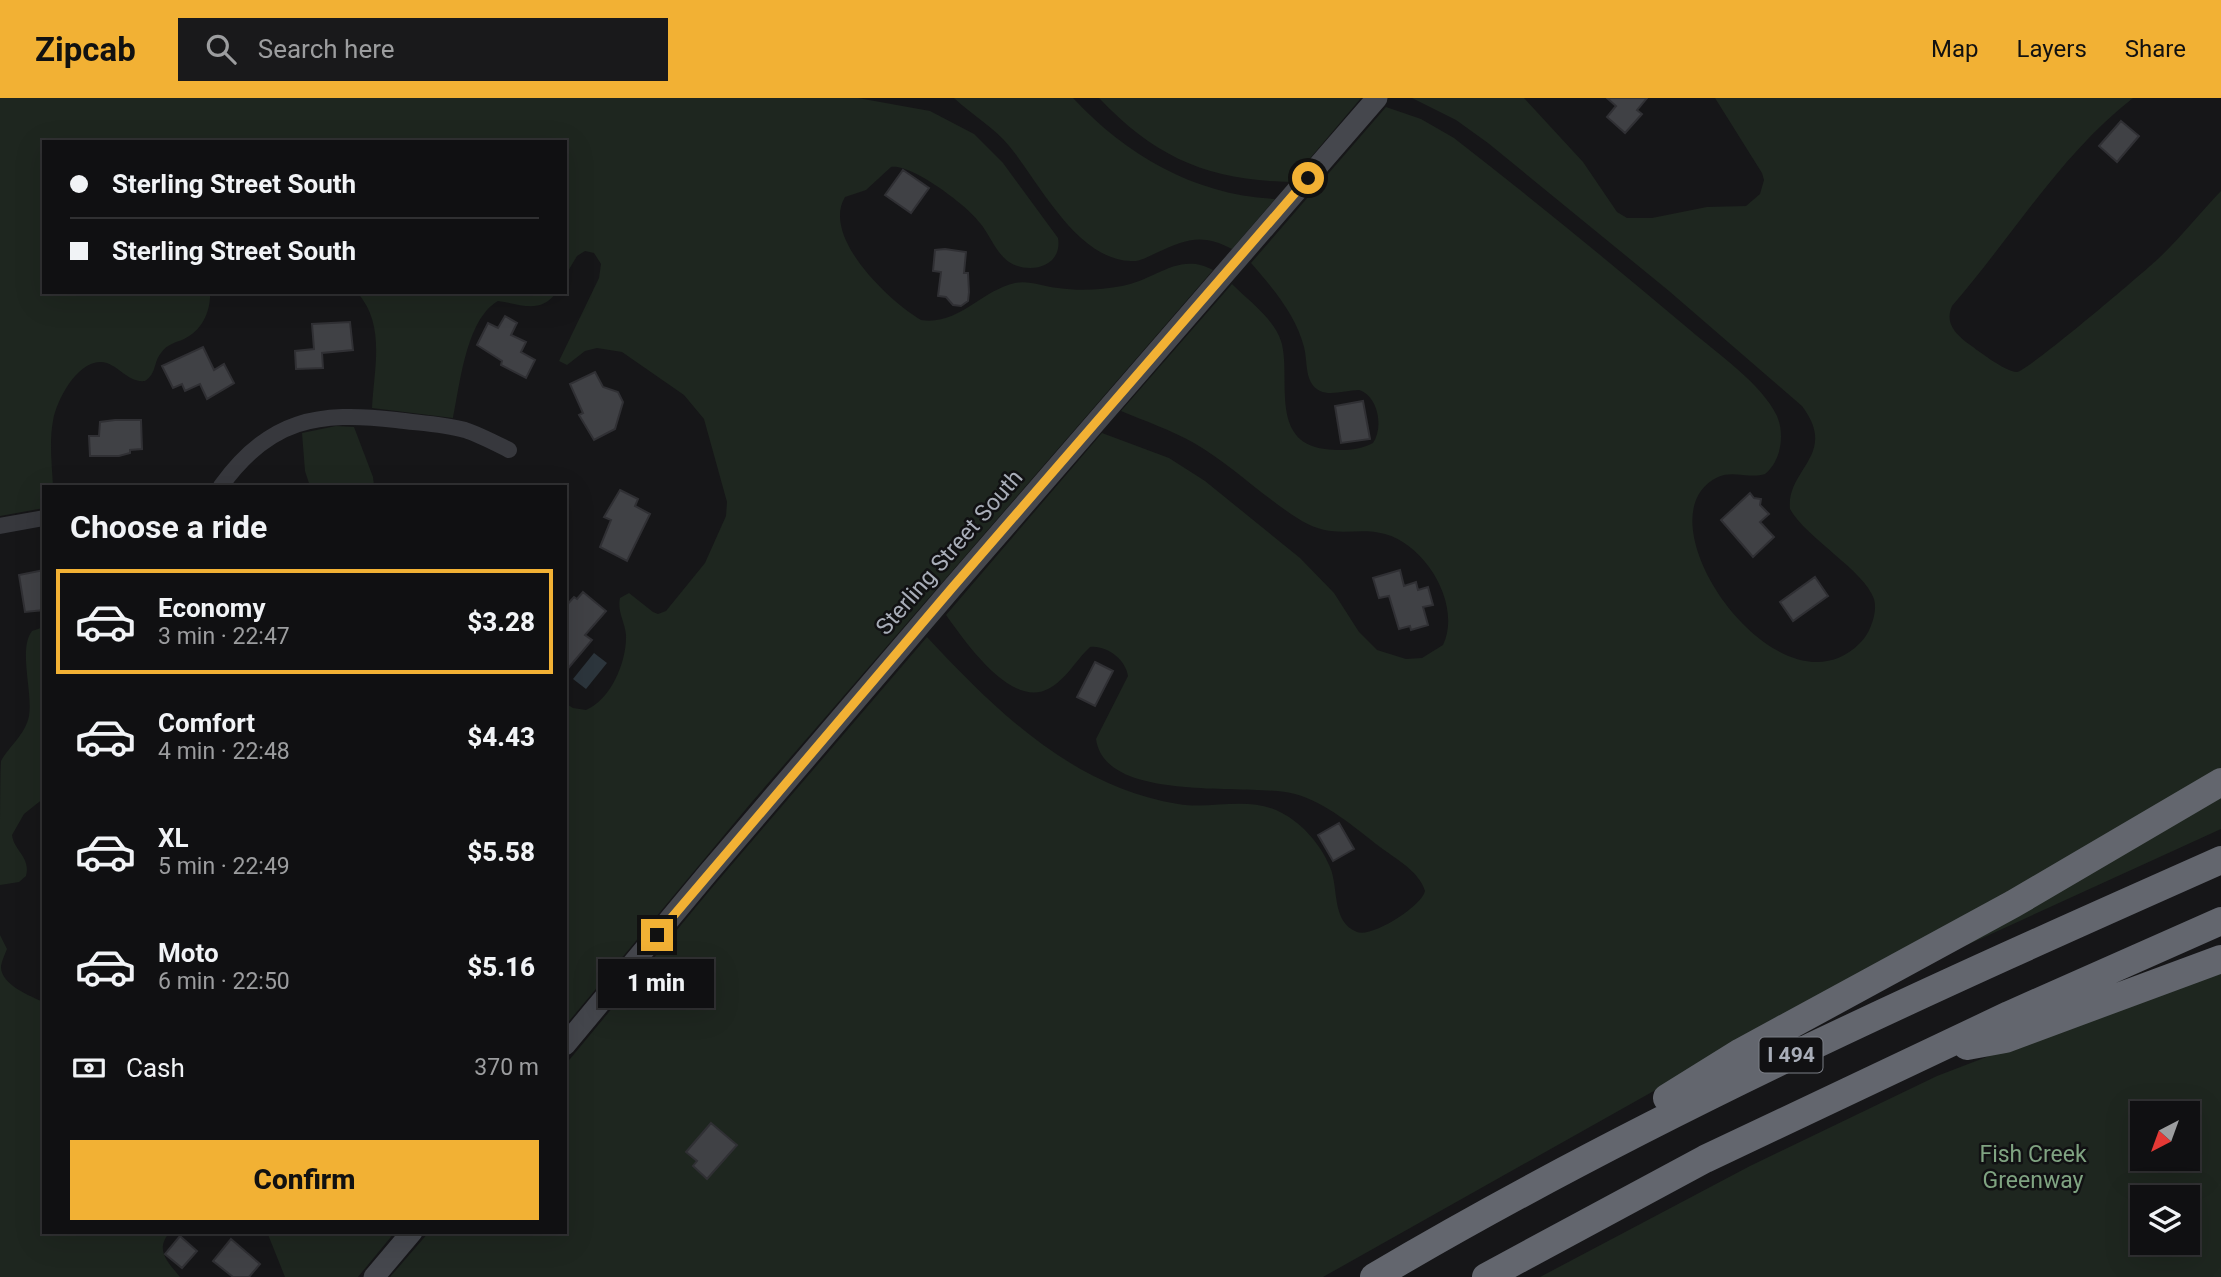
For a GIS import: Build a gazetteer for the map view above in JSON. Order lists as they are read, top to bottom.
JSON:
{
  "streets": {
    "highway": ["I 494"],
    "street": ["Sterling Street South"]
  },
  "parks": ["Fish Creek Greenway"],
  "north": "bottom left",
  "page": {
    "header": "Zipcab",
    "search": "Search here",
    "nav": ["Map", "Layers", "Share"],
    "banner": ["Sterling Street South", "Sterling Street South"],
    "heading": "Choose a ride",
    "list": [
      {
        "name": "Economy",
        "note": "3 min · 22:47",
        "value": "$3.28"
      },
      {
        "name": "Comfort",
        "note": "4 min · 22:48",
        "value": "$4.43"
      },
      {
        "name": "XL",
        "note": "5 min · 22:49",
        "value": "$5.58"
      },
      {
        "name": "Moto",
        "note": "6 min · 22:50",
        "value": "$5.16"
      }
    ],
    "bubble": "1 min",
    "pay": ["Cash", "370 m"],
    "buttons": "Confirm"
  }
}
